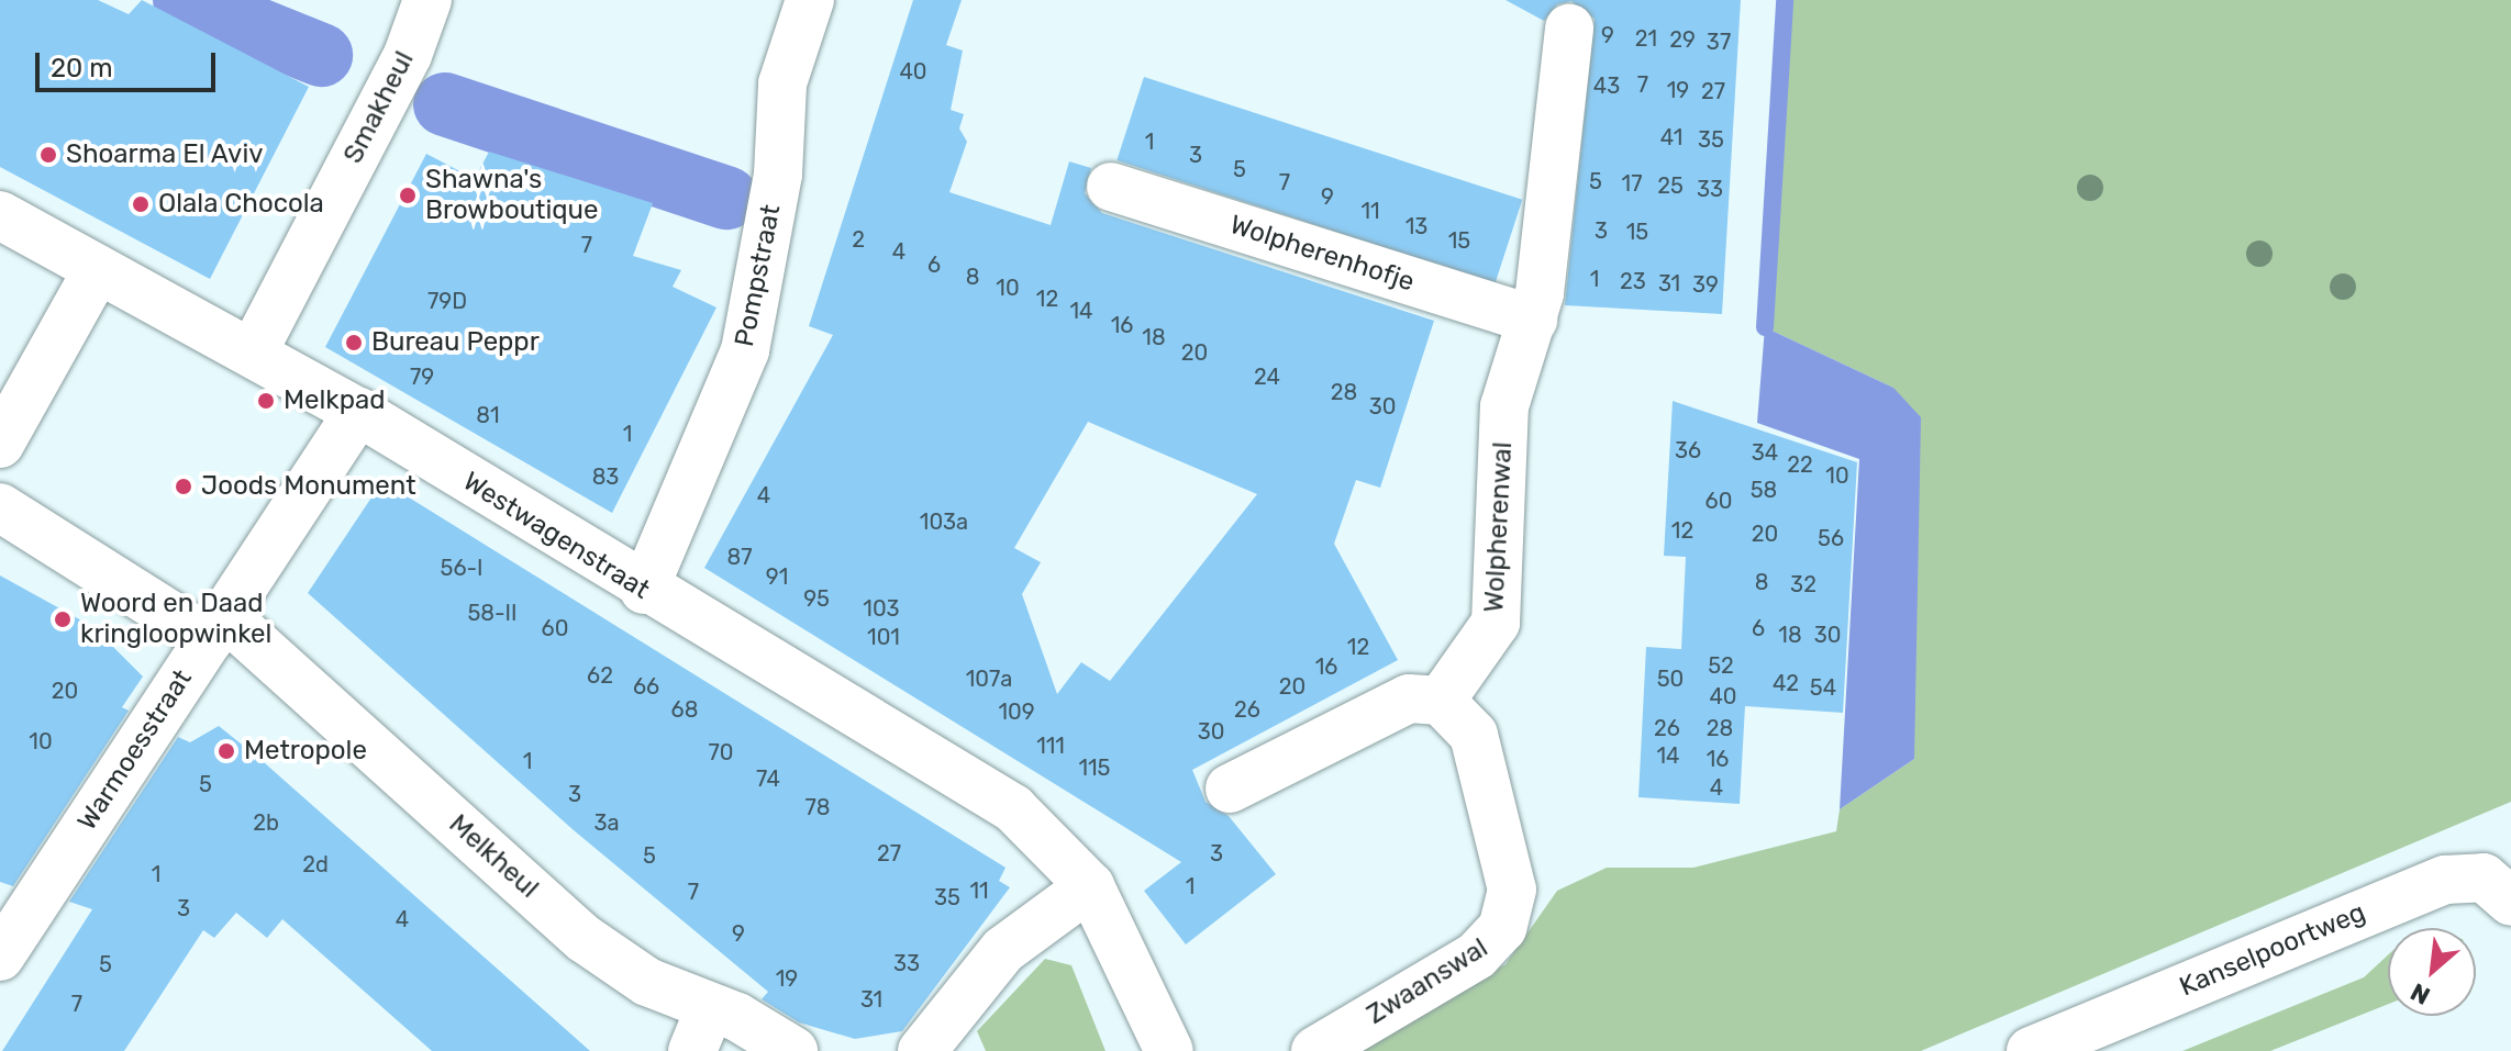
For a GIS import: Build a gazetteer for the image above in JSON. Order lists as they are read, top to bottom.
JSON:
{
  "streets": {
    "street": [
      "Smakheul",
      "Wolpherenhofje",
      "Pompstraat",
      "Wolpherenwal",
      "Westwagenstraat",
      "Warmoesstraat",
      "Melkheul",
      "Kanselpoortweg",
      "Zwaanswal"
    ]
  },
  "crossings": [
    ["Smakheul", "Westwagenstraat"],
    ["Wolpherenhofje", "Wolpherenwal"],
    ["Pompstraat", "Westwagenstraat"],
    ["Wolpherenwal", "Zwaanswal"],
    ["Westwagenstraat", "Warmoesstraat"],
    ["Warmoesstraat", "Melkheul"]
  ],
  "places": [
    "Shoarma El Aviv",
    "Shawna's Browboutique",
    "Olala Chocola",
    "Bureau Peppr",
    "Melkpad",
    "Joods Monument",
    "Woord en Daad kringloopwinkel",
    "Metropole"
  ],
  "house_numbers": [
    "9",
    "21",
    "29",
    "37",
    "40",
    "7",
    "43",
    "19",
    "27",
    "41",
    "35",
    "1",
    "3",
    "5",
    "5",
    "7",
    "17",
    "25",
    "33",
    "9",
    "11",
    "13",
    "3",
    "15",
    "2",
    "15",
    "7",
    "4",
    "6",
    "8",
    "1",
    "23",
    "31",
    "39",
    "10",
    "12",
    "79D",
    "14",
    "16",
    "18",
    "20",
    "79",
    "24",
    "28",
    "30",
    "81",
    "1",
    "36",
    "34",
    "22",
    "10",
    "83",
    "58",
    "4",
    "60",
    "103a",
    "12",
    "20",
    "56",
    "87",
    "56-I",
    "91",
    "8",
    "32",
    "95",
    "103",
    "58-II",
    "60",
    "6",
    "18",
    "30",
    "101",
    "12",
    "52",
    "16",
    "62",
    "107a",
    "50",
    "42",
    "66",
    "20",
    "54",
    "20",
    "40",
    "68",
    "26",
    "109",
    "26",
    "28",
    "30",
    "10",
    "111",
    "70",
    "14",
    "16",
    "1",
    "115",
    "74",
    "5",
    "4",
    "3",
    "78",
    "2b",
    "3a",
    "27",
    "3",
    "5",
    "2d",
    "1",
    "1",
    "11",
    "7",
    "35",
    "3",
    "4",
    "9",
    "33",
    "5",
    "19",
    "31",
    "7"
  ],
  "scale_bar": "20 m",
  "north": "bottom left"
}
